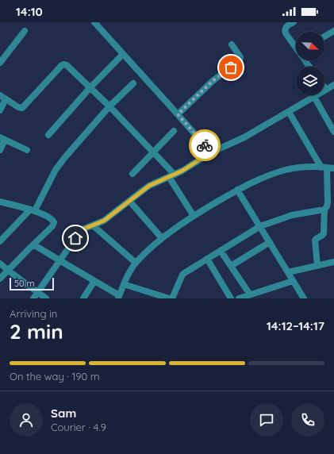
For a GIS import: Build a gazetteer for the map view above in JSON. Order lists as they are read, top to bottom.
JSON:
{
  "scale_bar": "50 m",
  "north": "bottom right",
  "page": {
    "status": "14:10",
    "scale": "50 m",
    "heading": ["2 min", "Arriving in", "14:12–14:17"],
    "panel": ["Sam", "Courier · 4.9"],
    "bar": "On the way · 190 m"
  }
}
